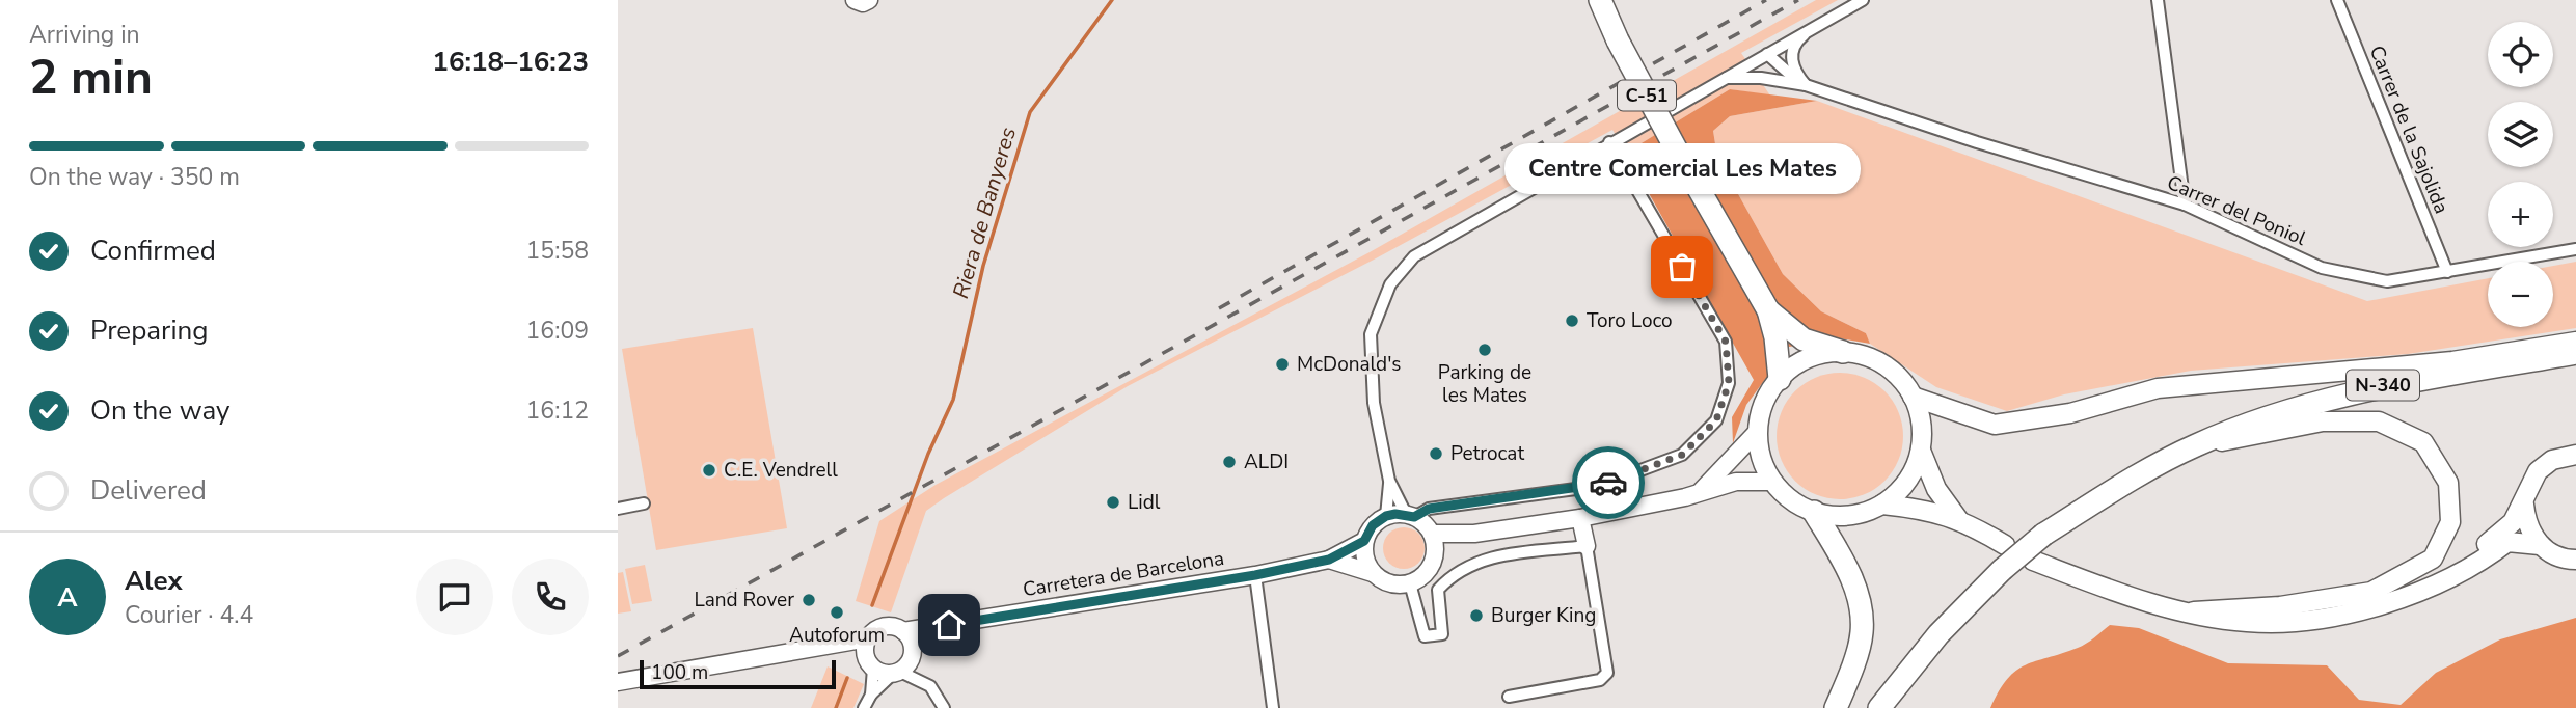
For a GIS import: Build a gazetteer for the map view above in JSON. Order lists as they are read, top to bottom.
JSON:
{
  "streets": {
    "highway": ["C-51", "N-340"],
    "street": ["Carrer de la Sajolida", "Carrer del Poniol", "Carretera de Barcelona"]
  },
  "crossings": [
    ["Carrer de la Sajolida", "Carrer del Poniol"]
  ],
  "water": ["Riera de Banyeres"],
  "places": [
    "Centre Comercial Les Mates",
    "Toro Loco",
    "Parking de les Mates",
    "McDonald's",
    "Petrocat",
    "ALDI",
    "C.E. Vendrell",
    "Lidl",
    "Land Rover",
    "Autoforum",
    "Burger King"
  ],
  "scale_bar": "100 m",
  "page": {
    "heading": ["2 min", "Arriving in", "16:18–16:23"],
    "panel": ["Alex", "Courier · 4.4"],
    "map_buttons": ["+", "−"],
    "bar": "On the way · 350 m",
    "bubble": "Centre Comercial Les Mates",
    "list": [
      ["Confirmed", "15:58"],
      ["Preparing", "16:09"],
      ["On the way", "16:12"],
      "Delivered"
    ],
    "round": "A",
    "scale": "100 m"
  }
}
